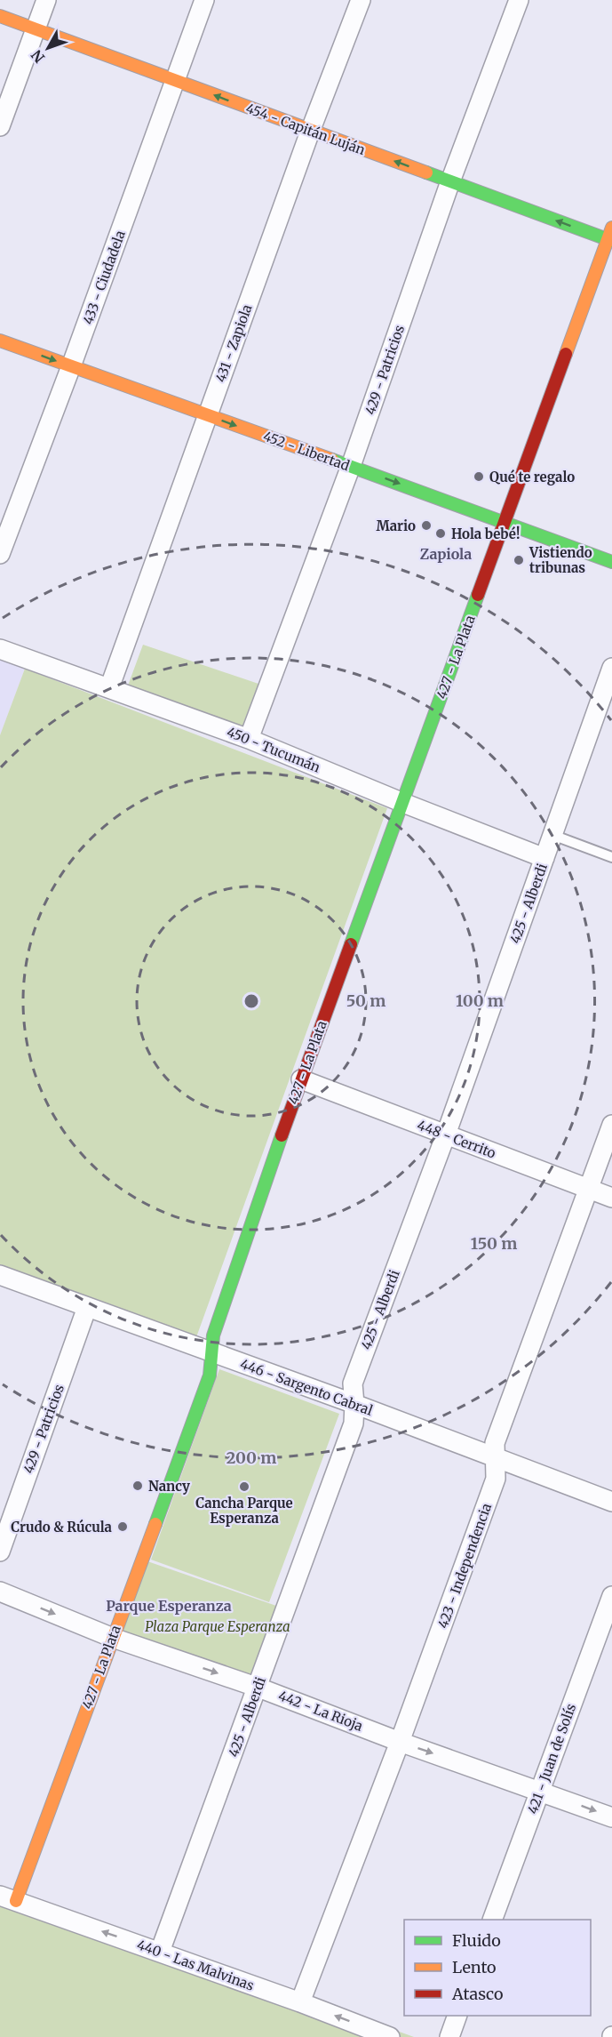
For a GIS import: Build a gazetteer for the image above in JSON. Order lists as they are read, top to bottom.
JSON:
{
  "streets": {
    "street": [
      "454 - Capitán Luján",
      "433 - Ciudadela",
      "431 - Zapiola",
      "429 - Patricios",
      "452 - Libertad",
      "427 - La Plata",
      "450 - Tucumán",
      "425 - Alberdi",
      "448 - Cerrito",
      "446 - Sargento Cabral",
      "423 - Independencia",
      "442 - La Rioja",
      "421 - Juan de Solís",
      "440 - Las Malvinas"
    ]
  },
  "crossings": [
    ["454 - Capitán Luján", "433 - Ciudadela"],
    ["454 - Capitán Luján", "431 - Zapiola"],
    ["454 - Capitán Luján", "429 - Patricios"],
    ["454 - Capitán Luján", "427 - La Plata"],
    ["433 - Ciudadela", "452 - Libertad"],
    ["431 - Zapiola", "452 - Libertad"],
    ["431 - Zapiola", "450 - Tucumán"],
    ["429 - Patricios", "452 - Libertad"],
    ["429 - Patricios", "450 - Tucumán"],
    ["429 - Patricios", "446 - Sargento Cabral"],
    ["452 - Libertad", "427 - La Plata"],
    ["427 - La Plata", "450 - Tucumán"],
    ["427 - La Plata", "448 - Cerrito"],
    ["427 - La Plata", "446 - Sargento Cabral"],
    ["427 - La Plata", "442 - La Rioja"],
    ["427 - La Plata", "440 - Las Malvinas"],
    ["450 - Tucumán", "425 - Alberdi"],
    ["425 - Alberdi", "448 - Cerrito"],
    ["425 - Alberdi", "446 - Sargento Cabral"],
    ["425 - Alberdi", "442 - La Rioja"],
    ["425 - Alberdi", "440 - Las Malvinas"],
    ["448 - Cerrito", "423 - Independencia"],
    ["446 - Sargento Cabral", "423 - Independencia"],
    ["423 - Independencia", "442 - La Rioja"],
    ["423 - Independencia", "440 - Las Malvinas"],
    ["442 - La Rioja", "421 - Juan de Solís"]
  ],
  "one_way": [
    "454 - Capitán Luján",
    "452 - Libertad",
    "442 - La Rioja",
    "440 - Las Malvinas"
  ],
  "districts": ["Zapiola", "Parque Esperanza"],
  "parks": ["Plaza Parque Esperanza"],
  "places": [
    "Qué te regalo",
    "Mario",
    "Hola bebé!",
    "Vistiendo tribunas",
    "Nancy",
    "Cancha Parque Esperanza",
    "Crudo & Rúcula"
  ],
  "legend": ["Fluido", "Lento", "Atasco"],
  "north": "bottom left",
  "rings": [
    "50 m",
    "100 m",
    "150 m",
    "200 m"
  ]
}
